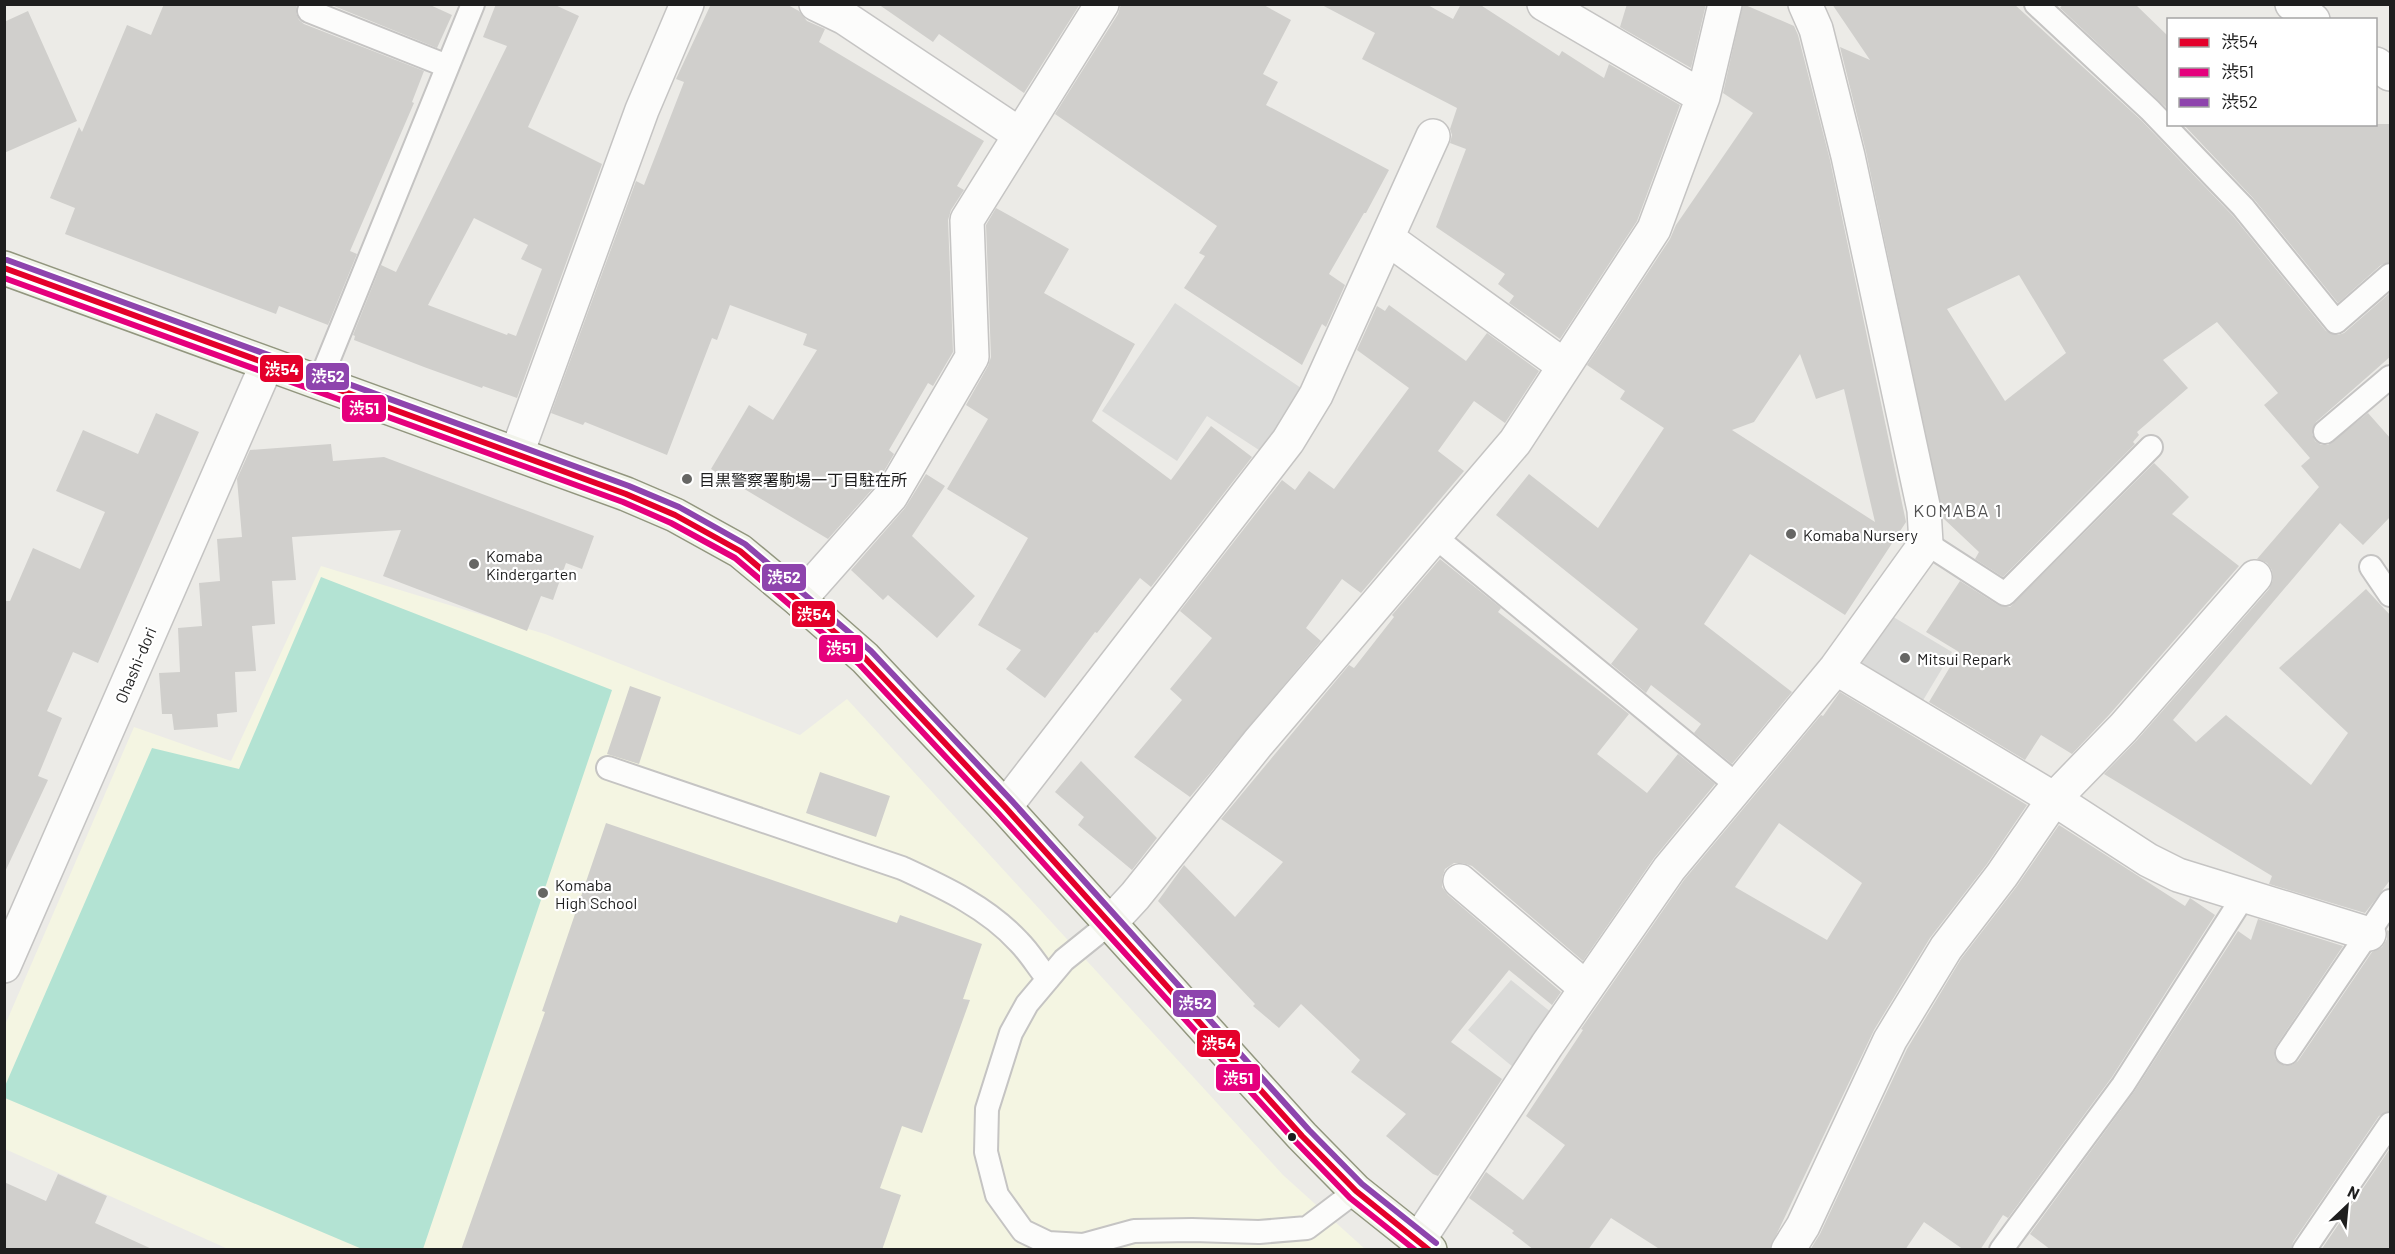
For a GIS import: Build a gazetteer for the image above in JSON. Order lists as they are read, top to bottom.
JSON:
{
  "streets": {
    "street": ["Ohashi-dori"]
  },
  "districts": ["KOMABA 1"],
  "places": [
    "目黒警察署駒場一丁目駐在所",
    "Komaba Nursery",
    "Komaba Kindergarten",
    "Mitsui Repark",
    "Komaba High School"
  ],
  "lines": ["transit line 渋52", "transit line 渋54", "transit line 渋51"],
  "legend": ["渋54", "渋51", "渋52"],
  "north": "top right"
}
